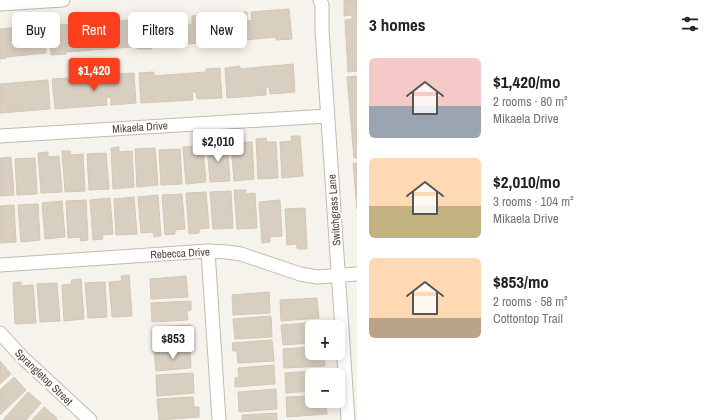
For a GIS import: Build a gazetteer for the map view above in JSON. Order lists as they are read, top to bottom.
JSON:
{
  "streets": {
    "street": [
      "Mikaela Drive",
      "Switchgrass Lane",
      "Rebecca Drive",
      "Sprangletop Street"
    ]
  },
  "crossings": [
    ["Mikaela Drive", "Switchgrass Lane"],
    ["Switchgrass Lane", "Rebecca Drive"]
  ],
  "page": {
    "heading": "3 homes",
    "chip": [
      "Buy",
      "Rent",
      "Filters",
      "New"
    ],
    "list": [
      {
        "name": "$1,420/mo",
        "note": "2 rooms · 80 m² · Mikaela Drive"
      },
      {
        "name": "$2,010/mo",
        "note": "3 rooms · 104 m² · Mikaela Drive"
      },
      {
        "name": "$853/mo",
        "note": "2 rooms · 58 m² · Cottontop Trail"
      }
    ],
    "price": ["$1,420", "$2,010", "$853"],
    "map_buttons": ["+", "−"]
  }
}
